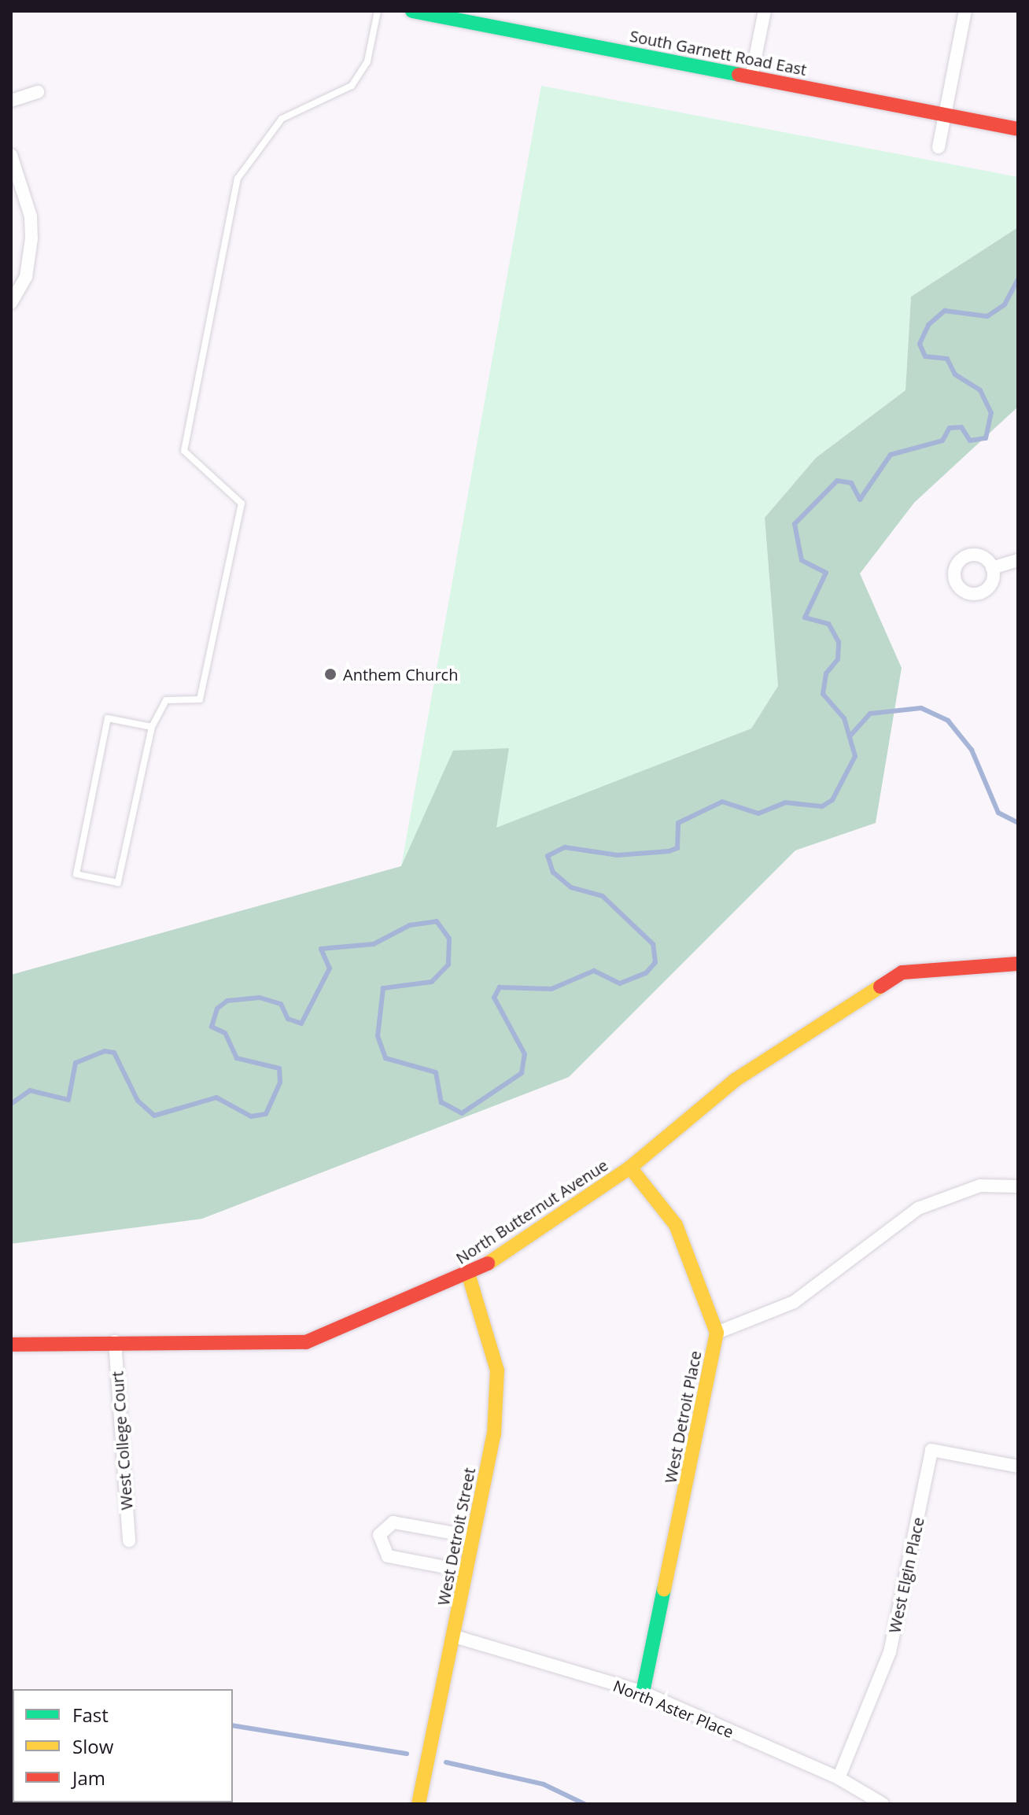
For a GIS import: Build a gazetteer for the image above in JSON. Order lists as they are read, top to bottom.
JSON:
{
  "streets": {
    "street": [
      "South Garnett Road East",
      "North Butternut Avenue",
      "West Detroit Place",
      "West College Court",
      "West Detroit Street",
      "West Elgin Place",
      "North Aster Place"
    ]
  },
  "crossings": [
    ["North Butternut Avenue", "West Detroit Place"],
    ["North Butternut Avenue", "West College Court"],
    ["North Butternut Avenue", "West Detroit Street"],
    ["West Detroit Place", "North Aster Place"],
    ["West Detroit Street", "North Aster Place"],
    ["West Elgin Place", "North Aster Place"]
  ],
  "places": ["Anthem Church"],
  "legend": ["Fast", "Slow", "Jam"]
}
